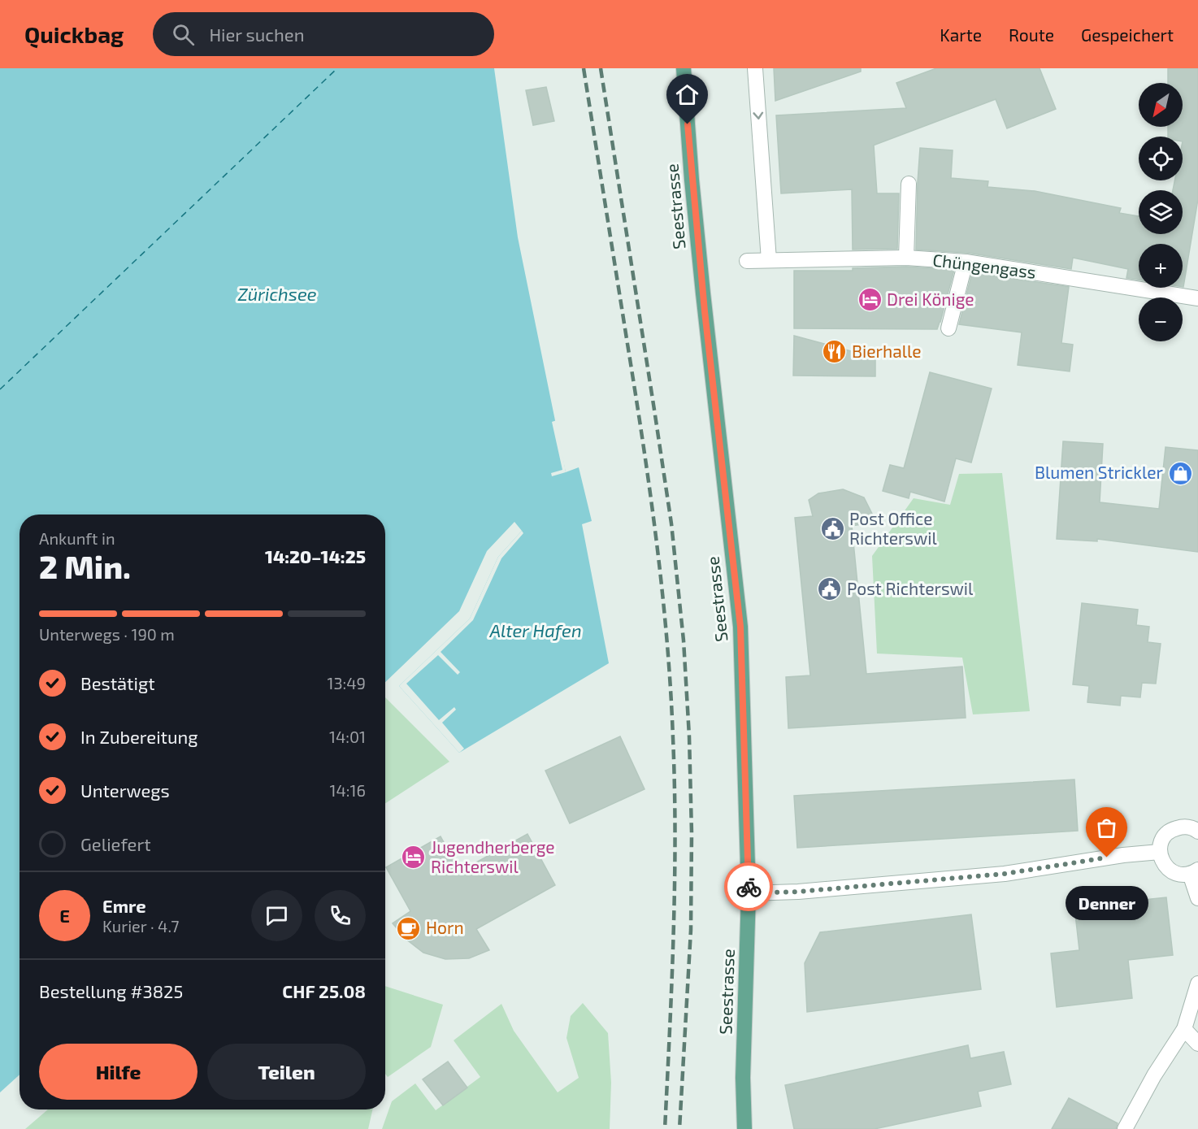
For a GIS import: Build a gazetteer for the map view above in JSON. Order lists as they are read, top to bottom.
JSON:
{
  "streets": {
    "main road": ["Seestrasse"],
    "street": ["Chüngengass"]
  },
  "water": ["Zürichsee", "Alter Hafen"],
  "places": {
    "hotel": ["Drei Könige", "Jugendherberge Richterswil"],
    "restaurant": ["Bierhalle"],
    "shop": ["Blumen Strickler"],
    "public building": ["Post Office Richterswil", "Post Richterswil"],
    "other": ["Denner"],
    "cafe": ["Horn"]
  },
  "north": "bottom left",
  "page": {
    "header": "Quickbag",
    "search": "Hier suchen",
    "nav": ["Karte", "Route", "Gespeichert"],
    "map_buttons": ["+", "−"],
    "heading": ["2 Min.", "Ankunft in", "14:20–14:25"],
    "panel": [
      "Emre",
      "Kurier · 4.7",
      "Bestellung #3825",
      "CHF 25.08"
    ],
    "bar": "Unterwegs · 190 m",
    "list": [
      ["Bestätigt", "13:49"],
      ["In Zubereitung", "14:01"],
      ["Unterwegs", "14:16"],
      "Geliefert"
    ],
    "bubble": "Denner",
    "round": "E",
    "buttons": ["Hilfe", "Teilen"]
  }
}
